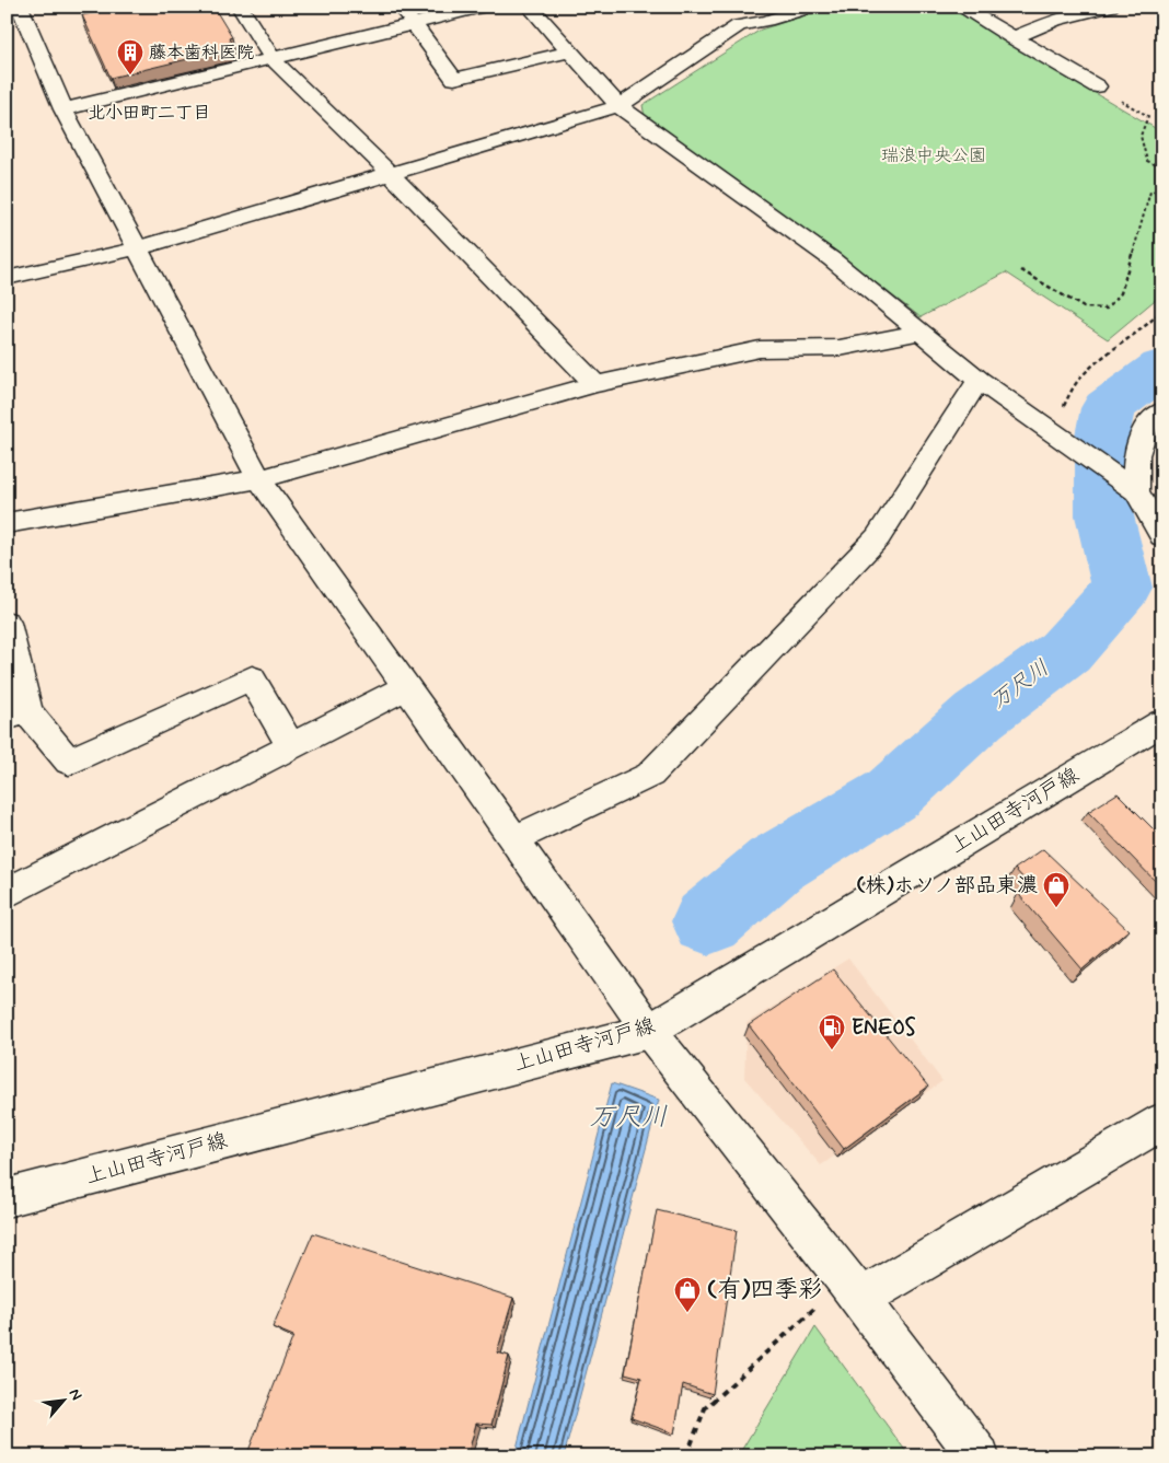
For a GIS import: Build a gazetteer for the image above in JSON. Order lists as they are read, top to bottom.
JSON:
{
  "streets": {
    "street": ["上山田寺河戸線"]
  },
  "districts": ["北小田町二丁目"],
  "water": ["万尺川"],
  "parks": ["瑞浪中央公園"],
  "places": {
    "building": ["藤本歯科医院"],
    "shop": ["(株)ホソノ部品東濃", "(有)四季彩"],
    "fuel station": ["ENEOS"]
  },
  "north": "top right"
}
